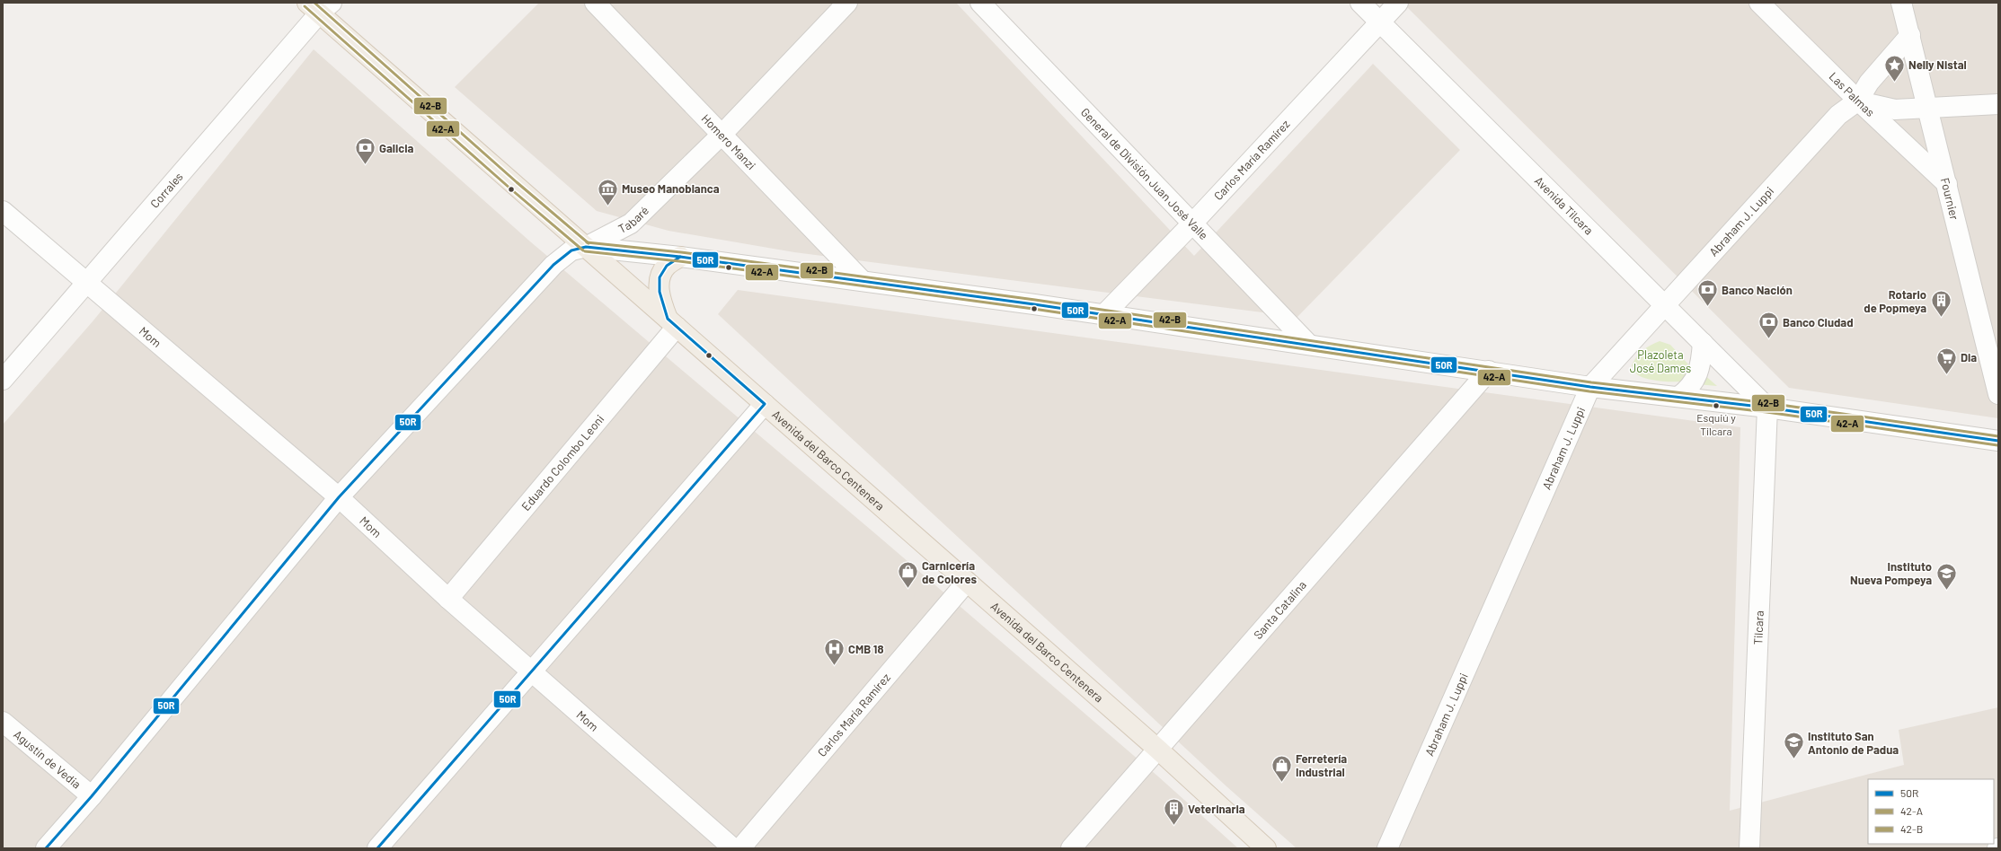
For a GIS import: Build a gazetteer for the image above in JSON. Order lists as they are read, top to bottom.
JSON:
{
  "streets": {
    "main road": ["Avenida del Barco Centenera"],
    "street": [
      "Las Palmas",
      "Homero Manzi",
      "Carlos María Ramírez",
      "General de División Juan José Valle",
      "Corrales",
      "Fournier",
      "Avenida Tilcara",
      "Tabaré",
      "Abraham J. Luppi",
      "Mom",
      "Eduardo Colombo Leoni",
      "Santa Catalina",
      "Tilcara",
      "Agustín de Vedia"
    ]
  },
  "crossings": [
    ["Las Palmas", "Fournier"],
    ["Las Palmas", "Abraham J. Luppi"],
    ["Homero Manzi", "Tabaré"],
    ["Carlos María Ramírez", "General de División Juan José Valle"],
    ["Carlos María Ramírez", "Avenida Tilcara"],
    ["Carlos María Ramírez", "Avenida del Barco Centenera"],
    ["Corrales", "Mom"],
    ["Corrales", "Avenida del Barco Centenera"],
    ["Fournier", "Abraham J. Luppi"],
    ["Avenida Tilcara", "Abraham J. Luppi"],
    ["Avenida Tilcara", "Tilcara"],
    ["Tabaré", "Mom"],
    ["Tabaré", "Avenida del Barco Centenera"],
    ["Tabaré", "Agustín de Vedia"],
    ["Mom", "Eduardo Colombo Leoni"],
    ["Avenida del Barco Centenera", "Eduardo Colombo Leoni"],
    ["Avenida del Barco Centenera", "Santa Catalina"]
  ],
  "parks": ["Plazoleta José Dames"],
  "places": {
    "place": ["Nelly Nistal"],
    "bank": ["Galicia", "Banco Nación", "Banco Ciudad"],
    "museum": ["Museo Manoblanca"],
    "building": ["Rotario de Popmeya", "Veterinaria"],
    "supermarket": ["Dia"],
    "other": ["Esquiú y Tilcara"],
    "shop": ["Carnicería de Colores", "Ferretería Industrial"],
    "school or university": ["Instituto Nueva Pompeya", "Instituto San Antonio de Padua"],
    "hospital": ["CMB 18"]
  },
  "lines": ["transit line 42-B", "transit line 42-A", "transit line 50R"],
  "legend": ["50R", "42-A", "42-B"]
}
